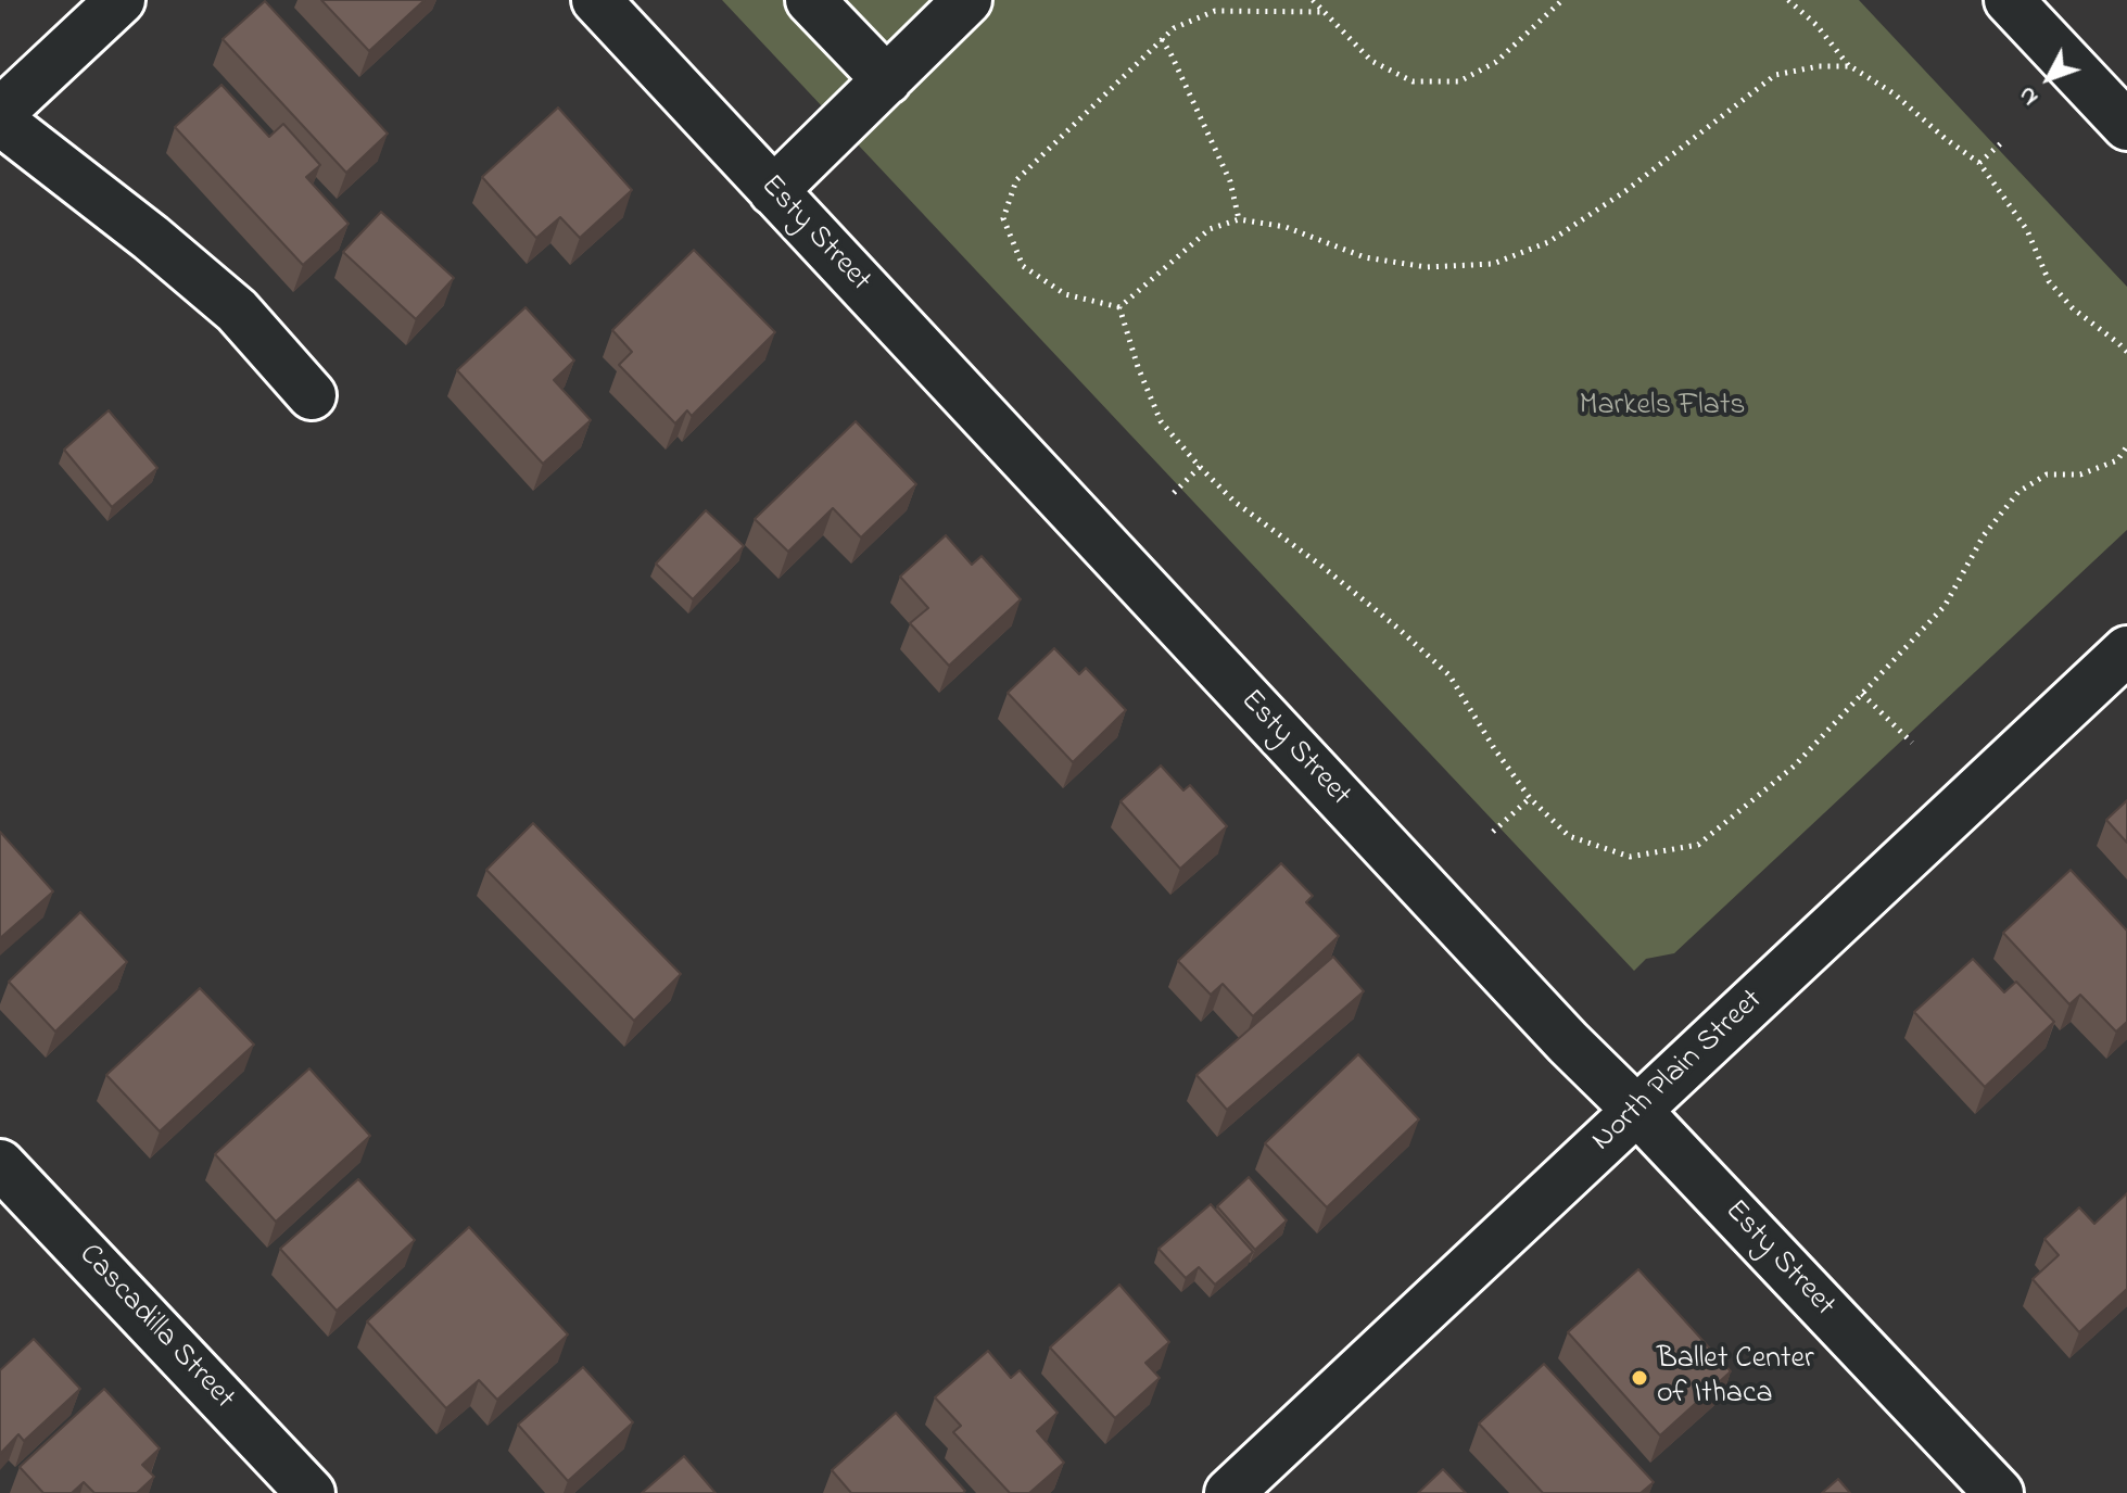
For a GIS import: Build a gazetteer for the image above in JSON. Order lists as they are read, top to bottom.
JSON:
{
  "streets": {
    "street": ["Esty Street", "North Plain Street", "Cascadilla Street"]
  },
  "crossings": [
    ["Esty Street", "North Plain Street"]
  ],
  "parks": ["Markels Flats"],
  "places": ["Ballet Center of Ithaca"],
  "north": "bottom left"
}
